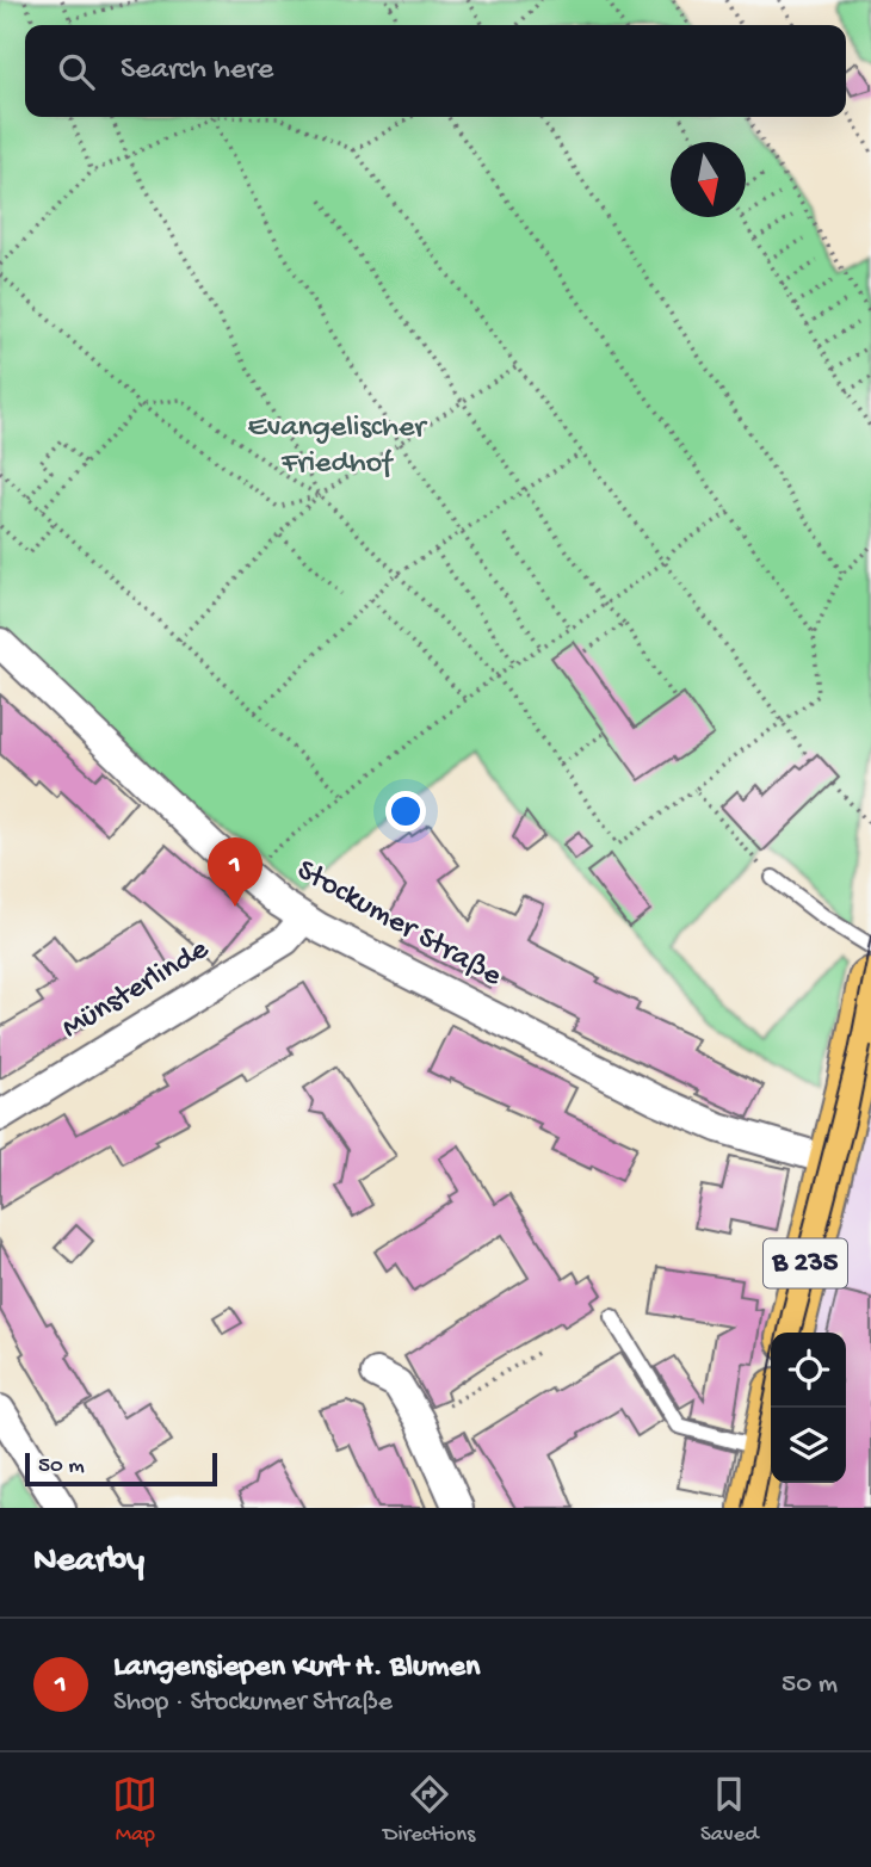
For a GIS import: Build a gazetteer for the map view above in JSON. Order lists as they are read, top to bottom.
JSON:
{
  "streets": {
    "main road": ["B 235"],
    "street": ["Stockumer Straße", "Münsterlinde"]
  },
  "crossings": [
    ["Stockumer Straße", "Münsterlinde"],
    ["Stockumer Straße", "B 235"]
  ],
  "parks": ["Evangelischer Friedhof"],
  "scale_bar": "50 m",
  "north": "bottom",
  "page": {
    "search": "Search here",
    "pins": "1",
    "scale": "50 m",
    "heading": "Nearby",
    "list": [
      {
        "mark": "1",
        "name": "Langensiepen Kurt H. Blumen",
        "note": "Shop · Stockumer Straße",
        "value": "50 m"
      }
    ],
    "nav": ["Map", "Directions", "Saved"]
  }
}
